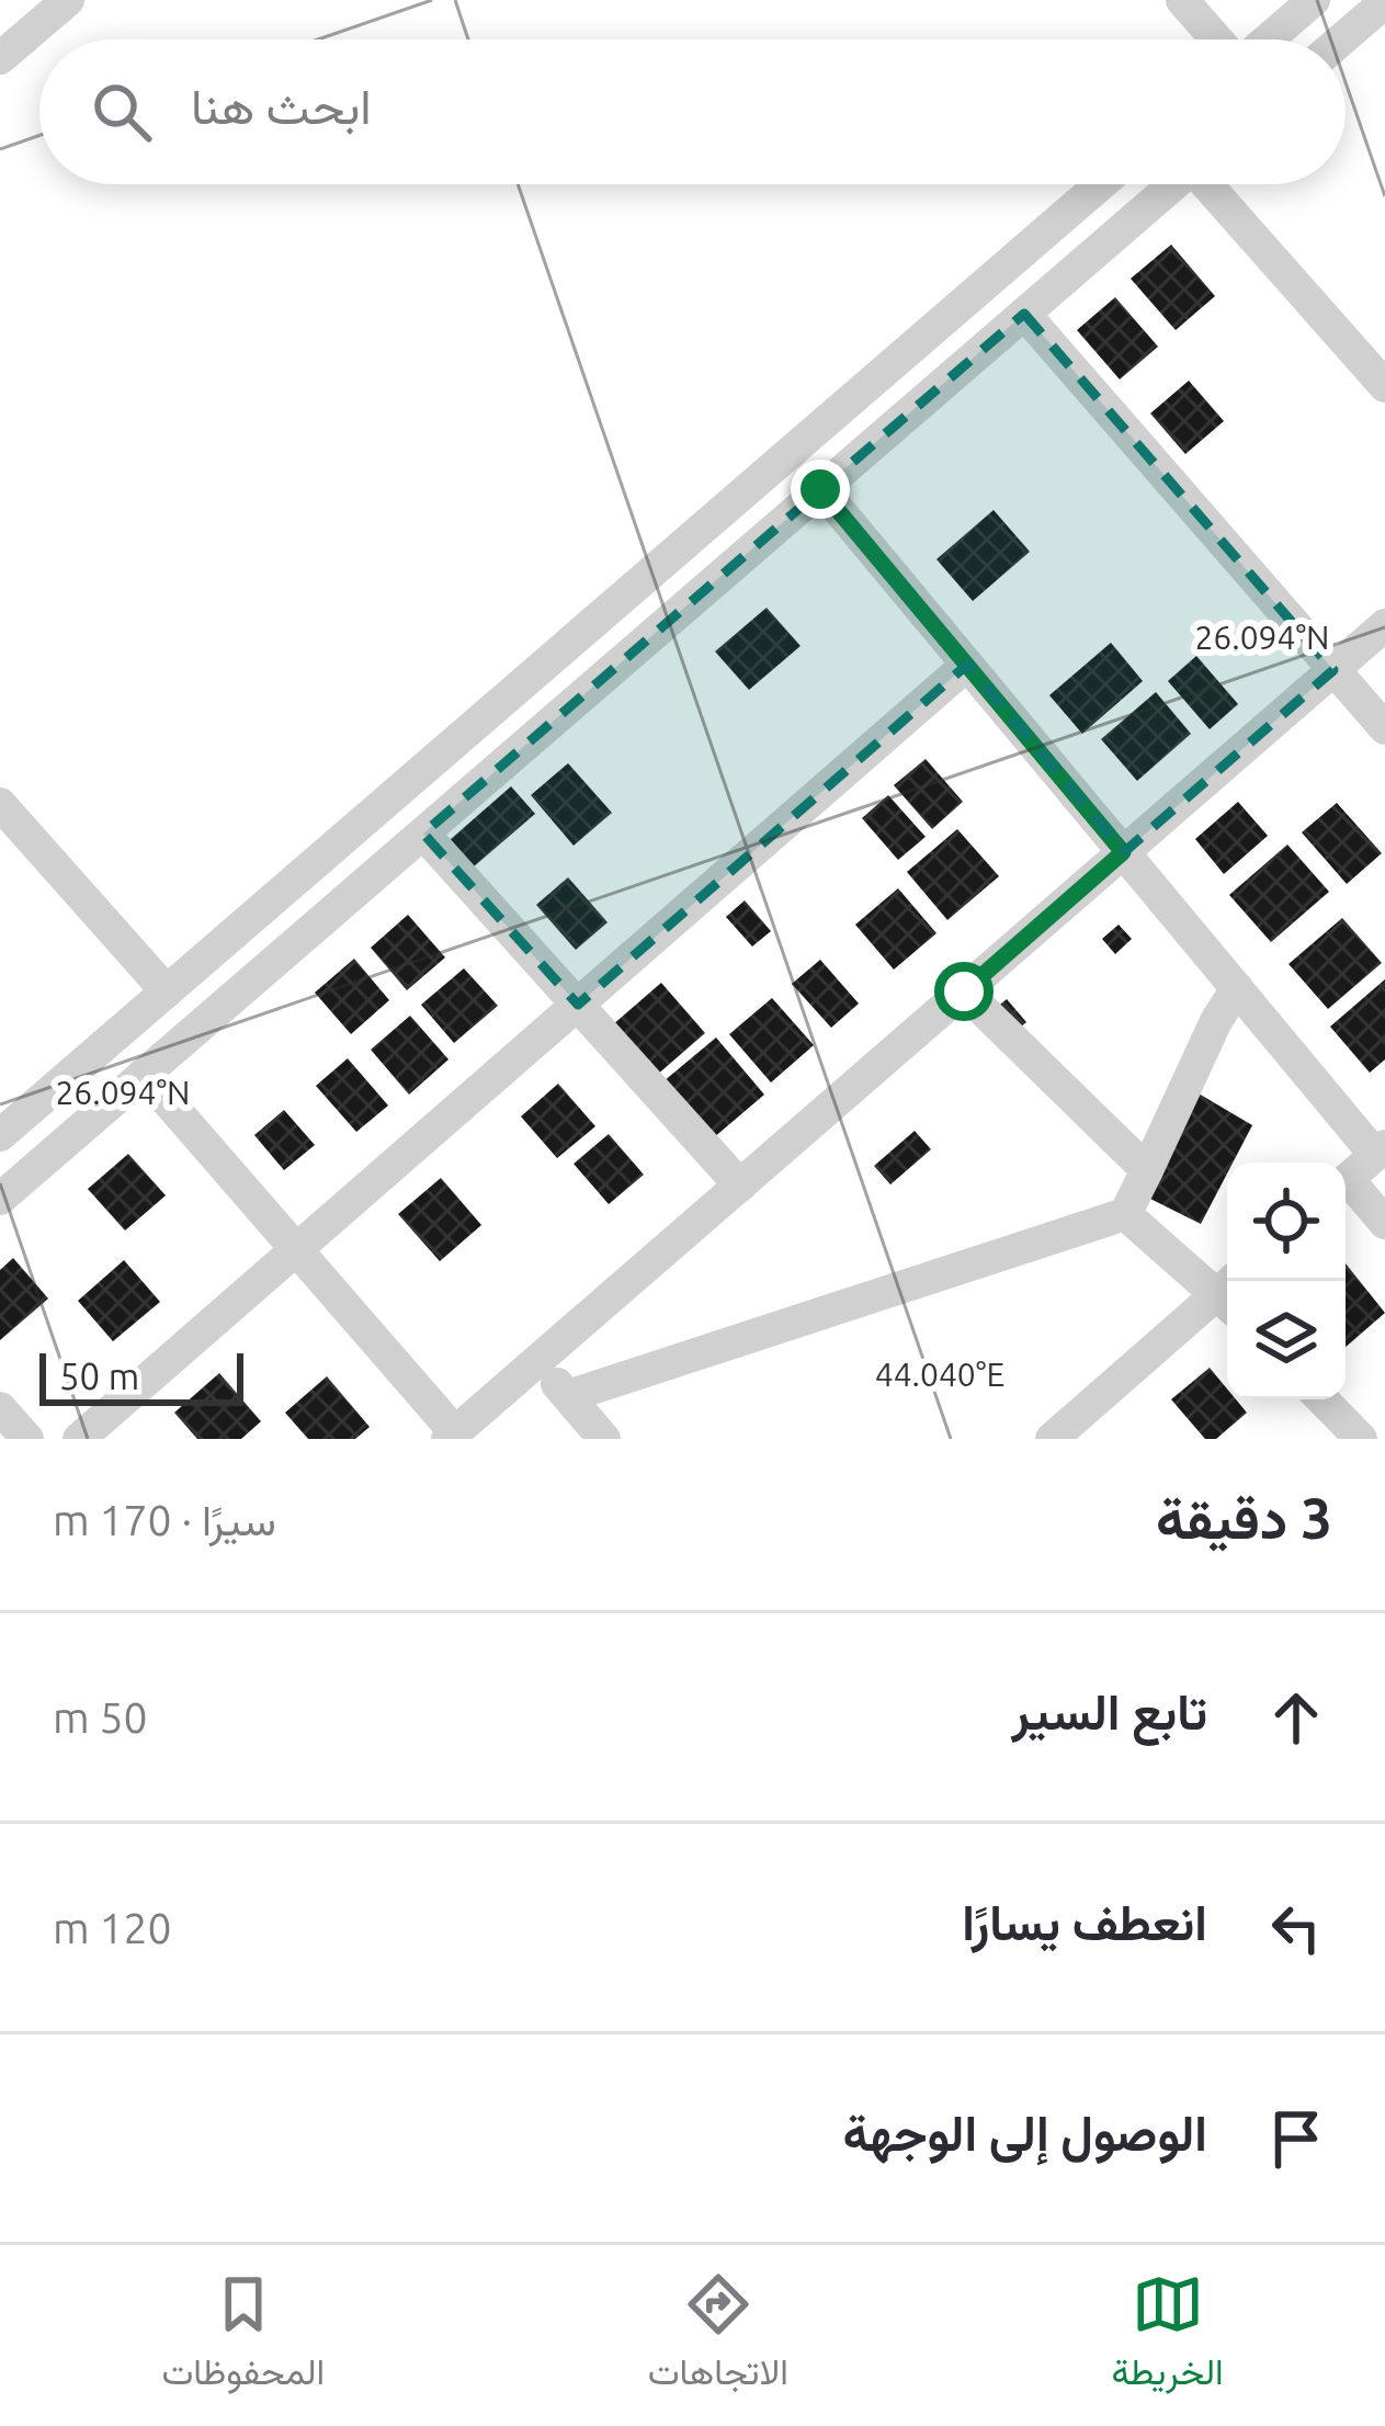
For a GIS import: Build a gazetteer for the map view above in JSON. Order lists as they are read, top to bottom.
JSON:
{
  "scale_bar": "50 m",
  "page": {
    "search": "ابحث هنا",
    "scale": "50 m",
    "heading": ["3 دقيقة", "سيرًا · 170 m"],
    "list": [
      ["تابع السير", "50 m"],
      ["انعطف يسارًا", "120 m"],
      "الوصول إلى الوجهة"
    ],
    "nav": ["الخريطة", "الاتجاهات", "المحفوظات"]
  },
  "coordinates": ["26.094°N", "44.040°E"]
}
